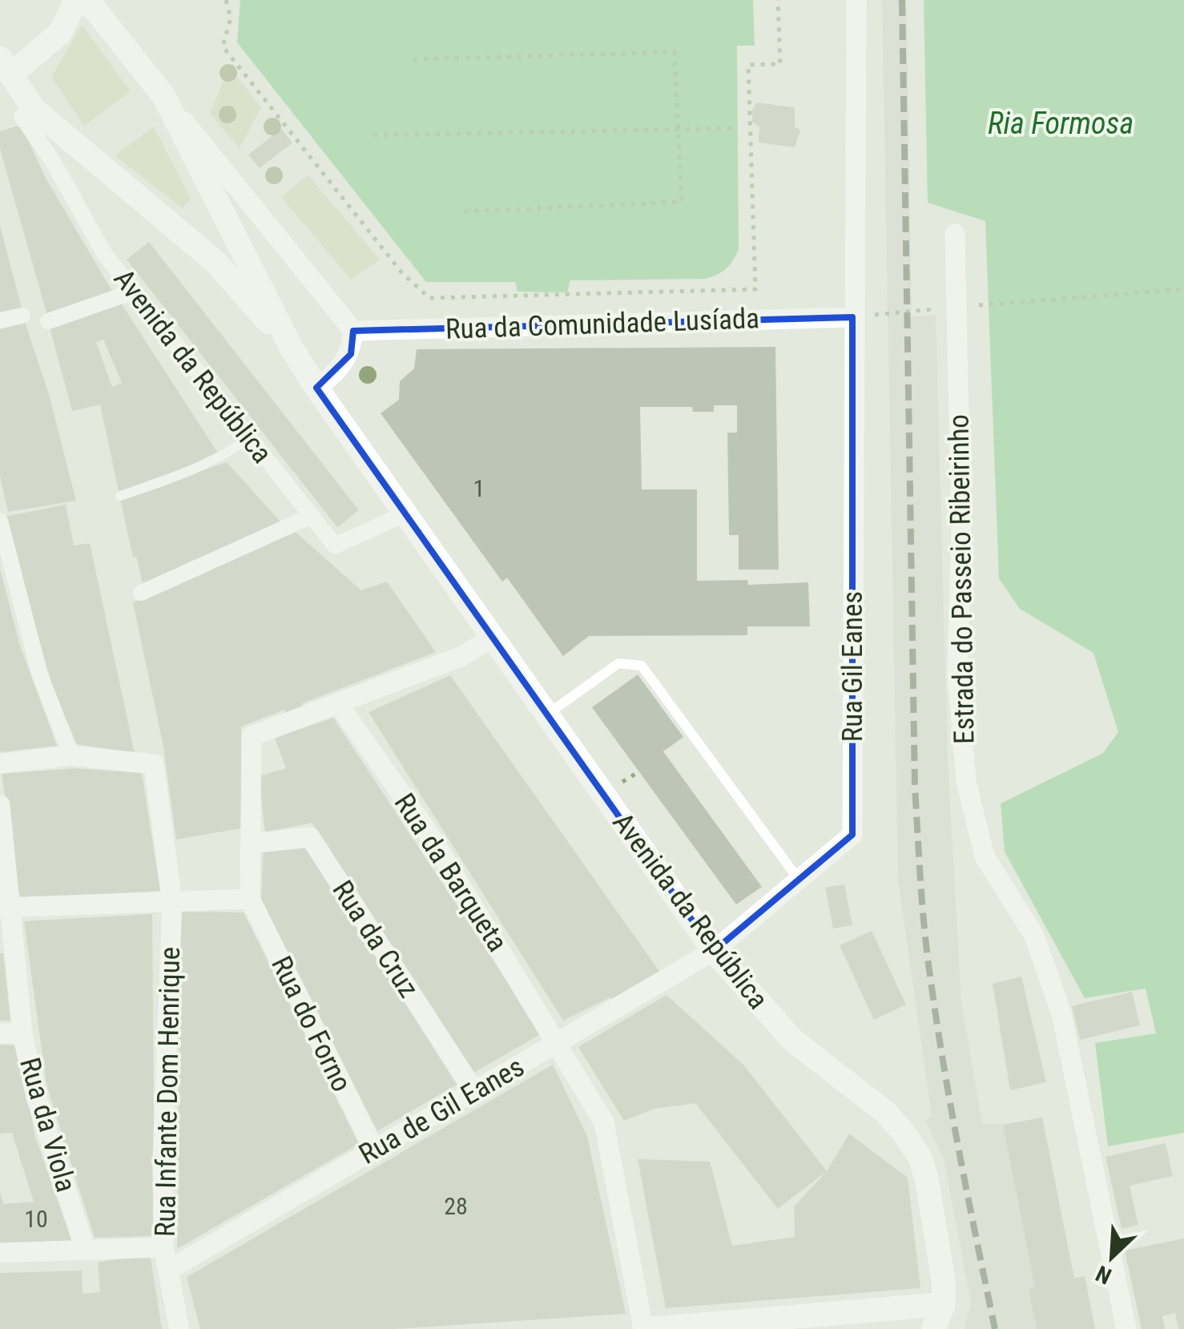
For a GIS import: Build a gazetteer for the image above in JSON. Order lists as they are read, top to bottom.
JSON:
{
  "streets": {
    "street": [
      "Rua da Comunidade Lusíada",
      "Avenida da República",
      "Estrada do Passeio Ribeirinho",
      "Rua Gil Eanes",
      "Rua da Barqueta",
      "Rua da Cruz",
      "Rua do Forno",
      "Rua Infante Dom Henrique",
      "Rua de Gil Eanes",
      "Rua da Viola"
    ]
  },
  "crossings": [
    ["Rua da Comunidade Lusíada", "Avenida da República"],
    ["Rua da Comunidade Lusíada", "Rua Gil Eanes"],
    ["Avenida da República", "Rua Gil Eanes"],
    ["Avenida da República", "Rua de Gil Eanes"],
    ["Rua Gil Eanes", "Rua de Gil Eanes"],
    ["Rua da Barqueta", "Rua de Gil Eanes"],
    ["Rua da Cruz", "Rua de Gil Eanes"],
    ["Rua do Forno", "Rua de Gil Eanes"],
    ["Rua Infante Dom Henrique", "Rua de Gil Eanes"]
  ],
  "water": ["Ria Formosa"],
  "house_numbers": ["1", "28", "10"],
  "north": "bottom left"
}
